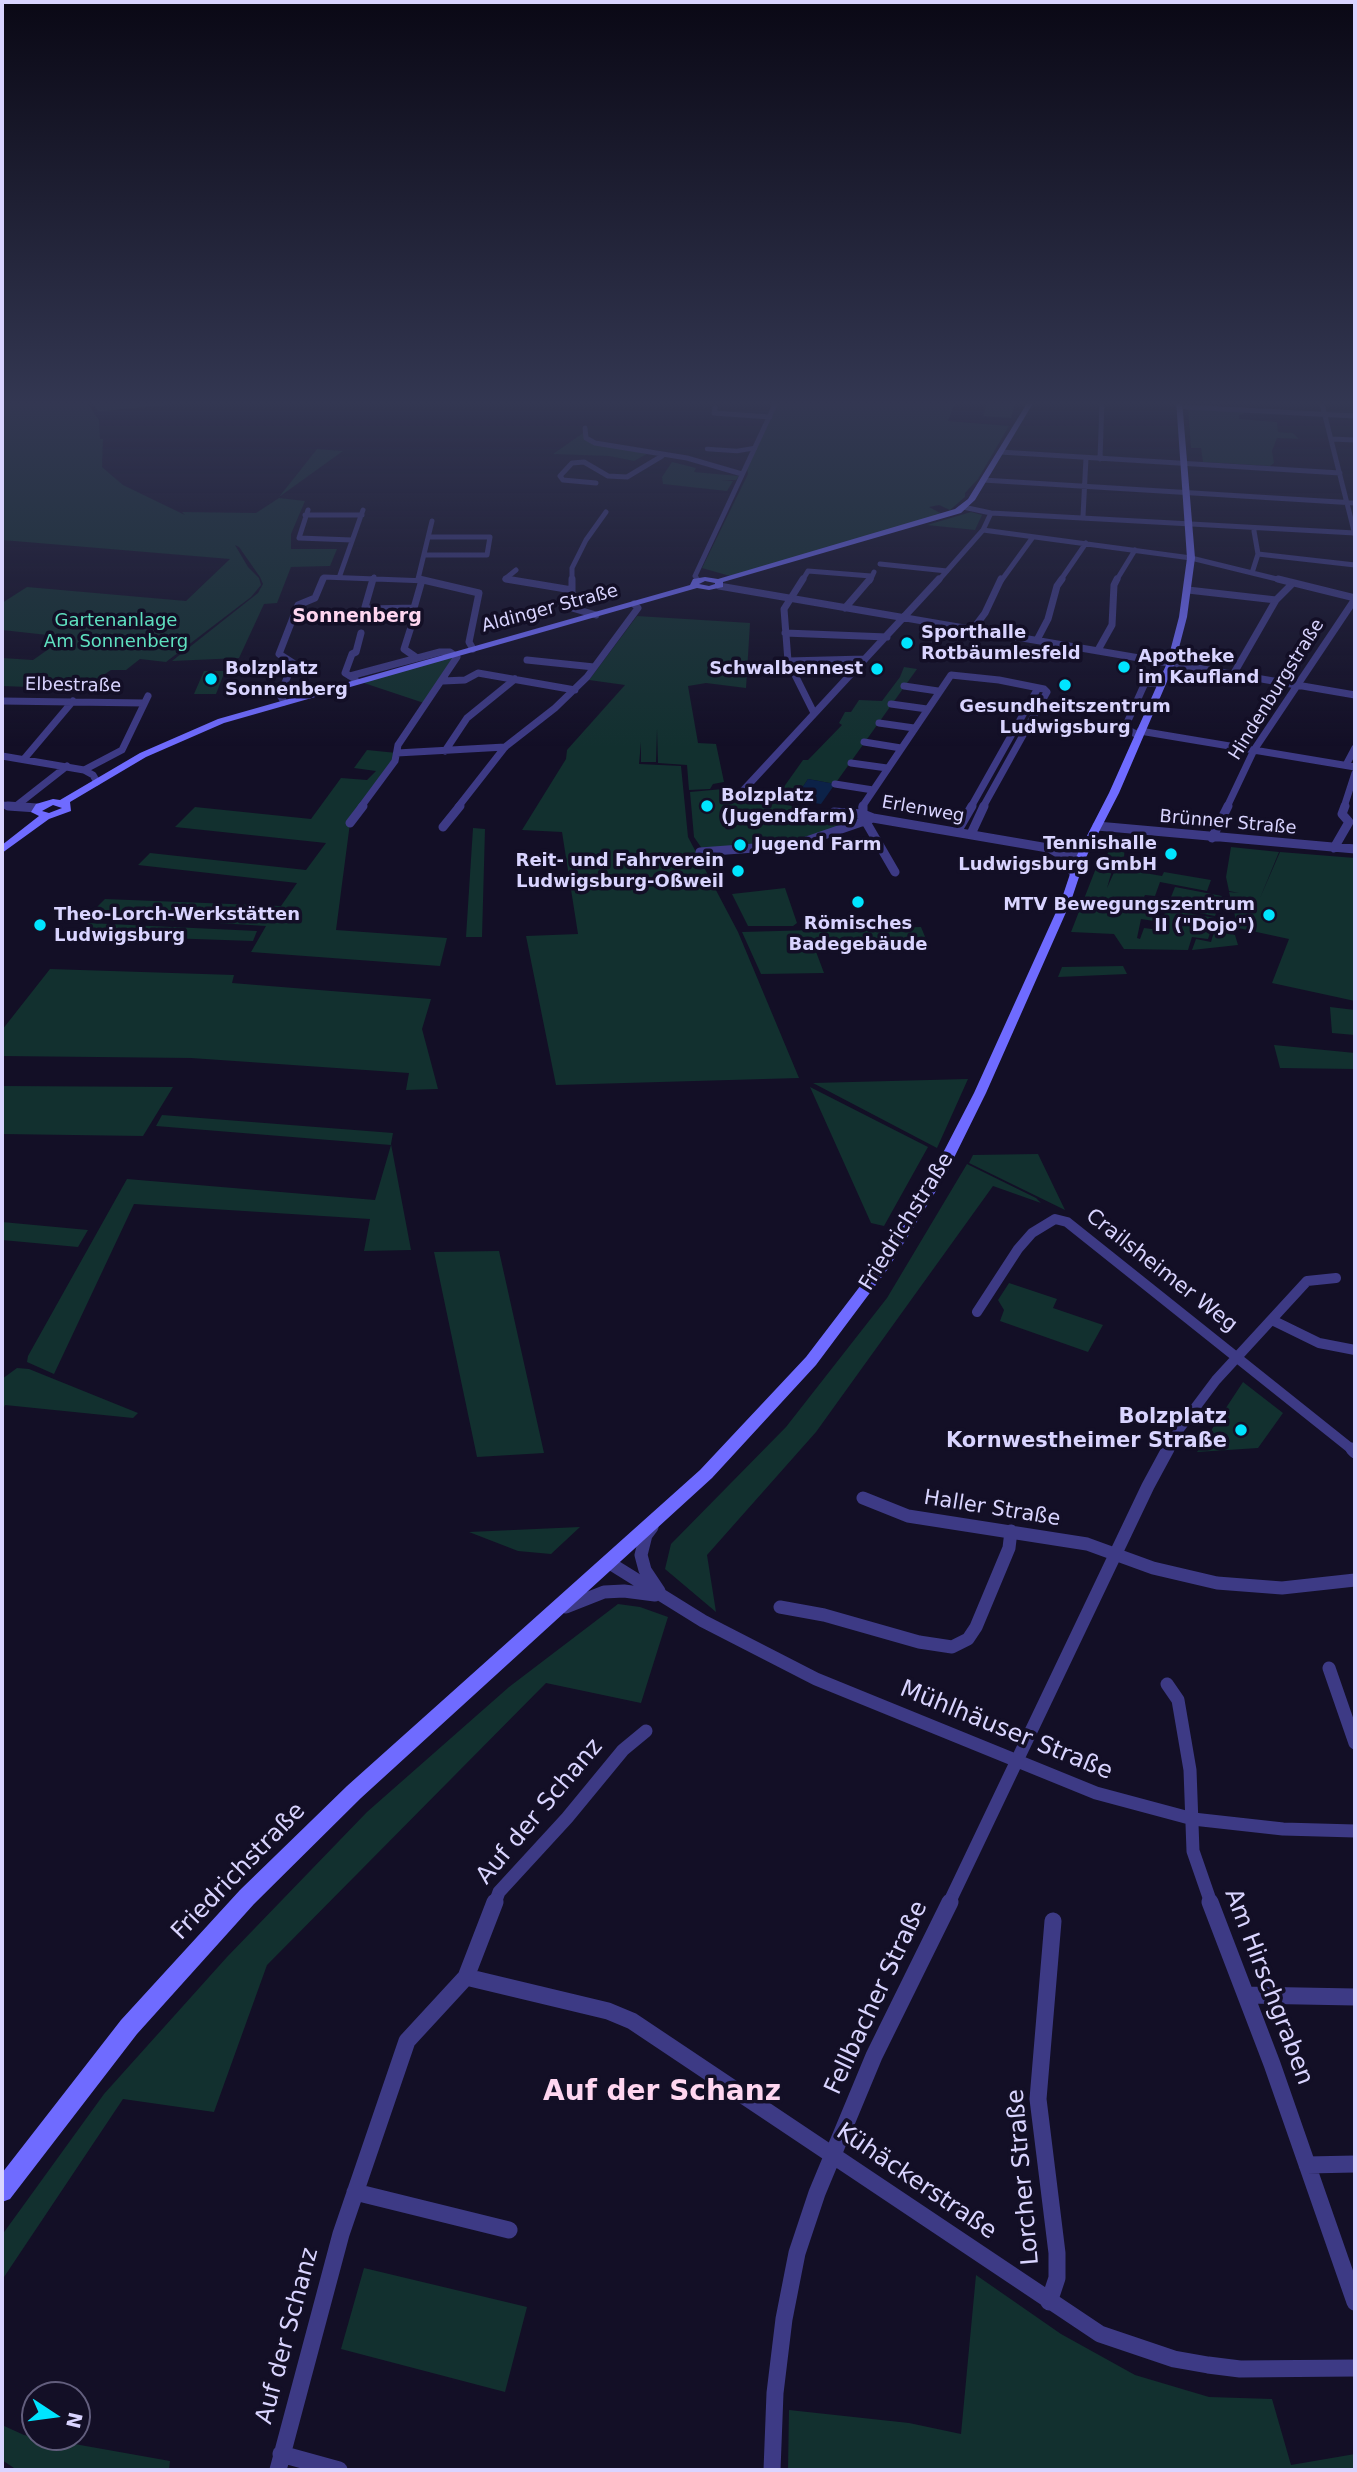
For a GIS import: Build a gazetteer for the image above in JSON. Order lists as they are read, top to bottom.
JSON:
{
  "streets": {
    "main road": ["Aldinger Straße", "Friedrichstraße"],
    "street": [
      "Elbestraße",
      "Hindenburgstraße",
      "Erlenweg",
      "Brünner Straße",
      "Crailsheimer Weg",
      "Haller Straße",
      "Mühlhäuser Straße",
      "Auf der Schanz",
      "Am Hirschgraben",
      "Fellbacher Straße",
      "Lorcher Straße",
      "Kühäckerstraße"
    ]
  },
  "crossings": [
    ["Hindenburgstraße", "Brünner Straße"],
    ["Erlenweg", "Friedrichstraße"],
    ["Brünner Straße", "Friedrichstraße"],
    ["Friedrichstraße", "Mühlhäuser Straße"],
    ["Crailsheimer Weg", "Fellbacher Straße"],
    ["Haller Straße", "Fellbacher Straße"],
    ["Mühlhäuser Straße", "Am Hirschgraben"],
    ["Mühlhäuser Straße", "Fellbacher Straße"],
    ["Auf der Schanz", "Kühäckerstraße"],
    ["Fellbacher Straße", "Kühäckerstraße"],
    ["Lorcher Straße", "Kühäckerstraße"]
  ],
  "districts": ["Sonnenberg", "Auf der Schanz"],
  "parks": ["Gartenanlage Am Sonnenberg"],
  "places": [
    "Sporthalle Rotbäumlesfeld",
    "Apotheke im Kaufland",
    "Schwalbennest",
    "Bolzplatz Sonnenberg",
    "Gesundheitszentrum Ludwigsburg",
    "Bolzplatz (Jugendfarm)",
    "Jugend Farm",
    "Tennishalle Ludwigsburg GmbH",
    "Reit- und Fahrverein Ludwigsburg-Oßweil",
    "Römisches Badegebäude",
    "MTV Bewegungszentrum II (\"Dojo\")",
    "Theo-Lorch-Werkstätten Ludwigsburg",
    "Bolzplatz Kornwestheimer Straße"
  ],
  "north": "right"
}
